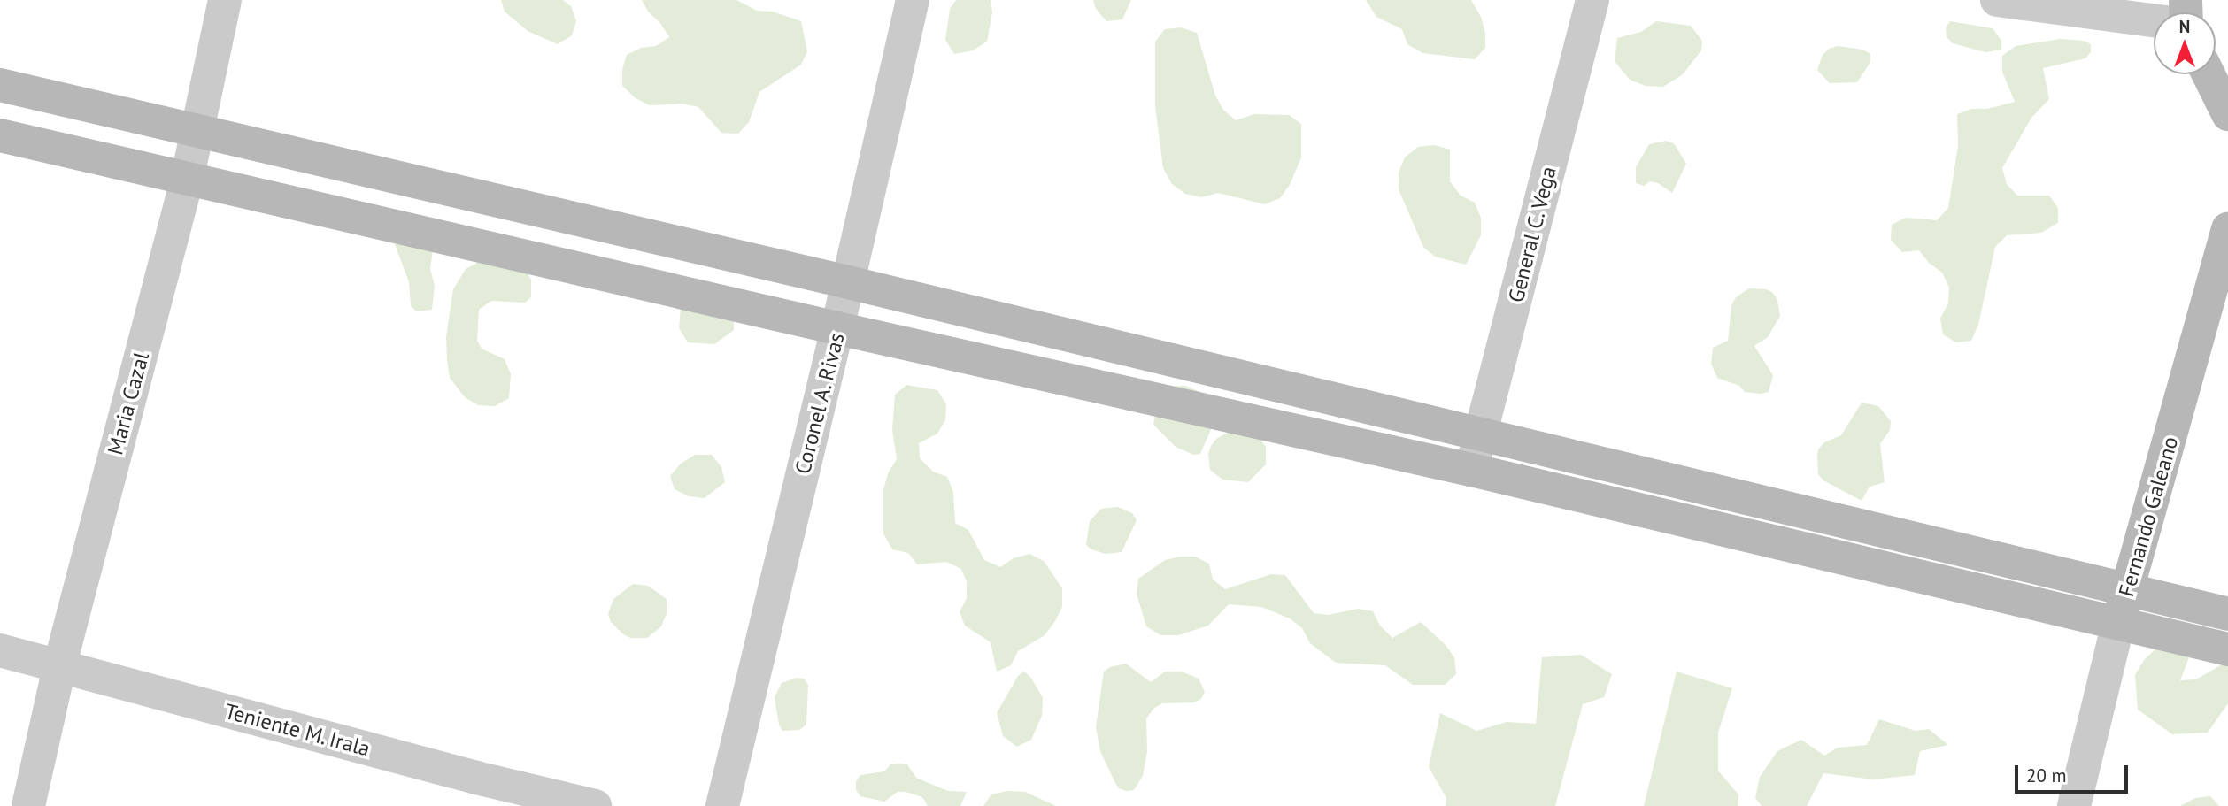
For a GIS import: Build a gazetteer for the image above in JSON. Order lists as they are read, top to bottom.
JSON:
{
  "streets": {
    "street": [
      "General C. Vega",
      "Maria Cazal",
      "Coronel A. Rivas",
      "Fernando Galeano",
      "Teniente M. Irala"
    ]
  },
  "crossings": [
    ["Maria Cazal", "Teniente M. Irala"]
  ],
  "scale_bar": "20 m",
  "north": "top"
}
